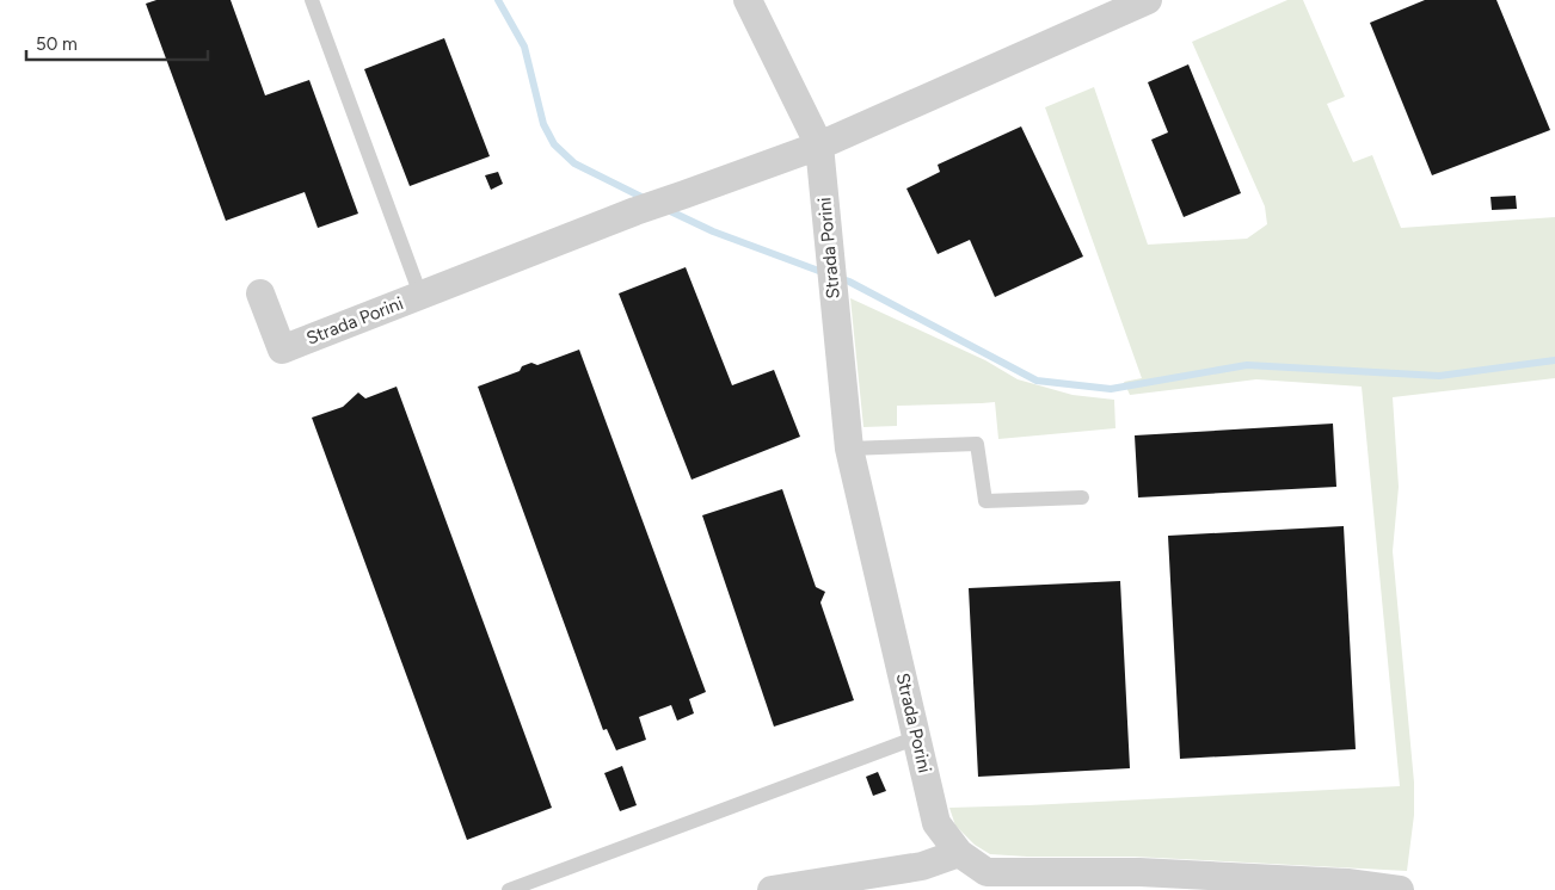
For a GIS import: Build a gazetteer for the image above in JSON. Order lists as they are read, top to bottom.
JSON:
{
  "streets": {
    "street": ["Strada Porini"]
  },
  "scale_bar": "50 m"
}
